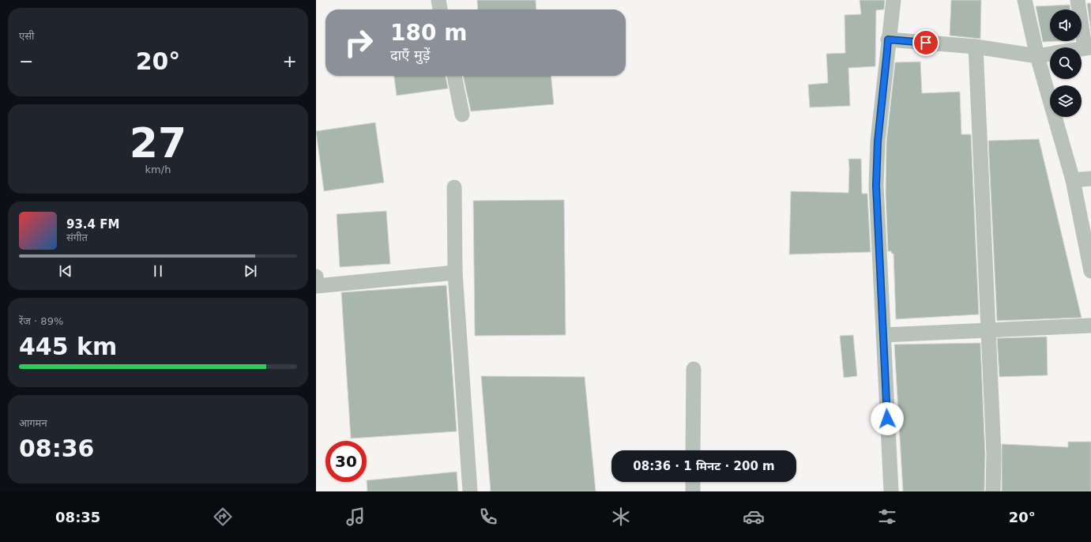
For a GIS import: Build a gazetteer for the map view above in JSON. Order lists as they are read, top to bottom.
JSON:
{
  "page": {
    "tile": [
      "एसी",
      ["27", "km/h"],
      ["रेंज · 89%", "445 km"],
      ["आगमन", "08:36"]
    ],
    "turn": ["180 m", "दाएँ मुड़ें"],
    "heat": ["−", "20°", "+"],
    "song": ["93.4 FM", "संगीत"],
    "limit": "30",
    "trip": "08:36 · 1 मिनट · 200 m",
    "tabs": ["08:35", "20°"]
  }
}
